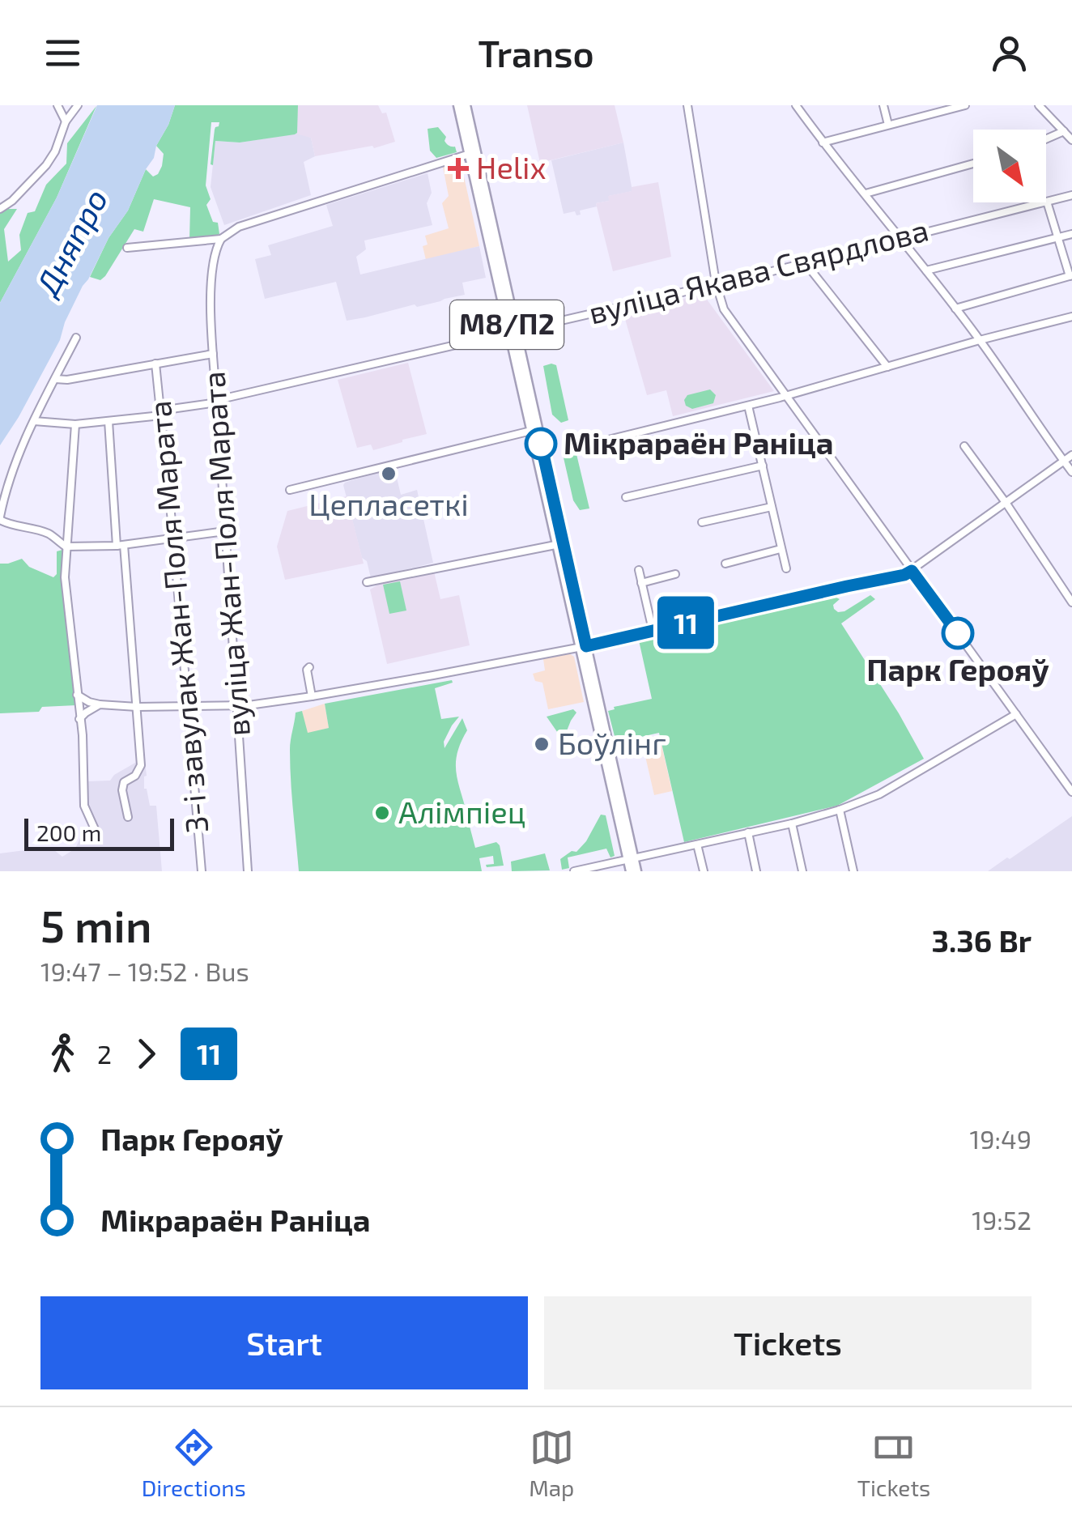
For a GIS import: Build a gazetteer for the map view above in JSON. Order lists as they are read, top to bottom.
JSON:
{
  "streets": {
    "main road": ["М8/П2"],
    "street": ["вуліца Якава Свярдлова", "вуліца Жан-Поля Марата", "3-і завулак Жан-Поля Марата"]
  },
  "crossings": [
    ["вуліца Якава Свярдлова", "М8/П2"],
    ["вуліца Якава Свярдлова", "вуліца Жан-Поля Марата"],
    ["вуліца Якава Свярдлова", "3-і завулак Жан-Поля Марата"]
  ],
  "water": ["Дняпро"],
  "places": {
    "health": ["Helix"],
    "other": [
      "Мікрараён Раніца",
      "Цепласеткі",
      "Парк Герояў",
      "Боўлінг",
      "Алімпіец"
    ]
  },
  "lines": ["bus line 11"],
  "scale_bar": "200 m",
  "north": "bottom right",
  "page": {
    "header": "Transo",
    "on_map": "11",
    "scale": "200 m",
    "heading": ["5 min", "19:47 – 19:52 · Bus", "3.36 Br"],
    "legs": ["2", "11"],
    "list": [
      {
        "name": "Парк Герояў",
        "value": "19:49"
      },
      {
        "name": "Мікрараён Раніца",
        "value": "19:52"
      }
    ],
    "buttons": ["Start", "Tickets"],
    "tabs": ["Directions", "Map", "Tickets"]
  }
}
